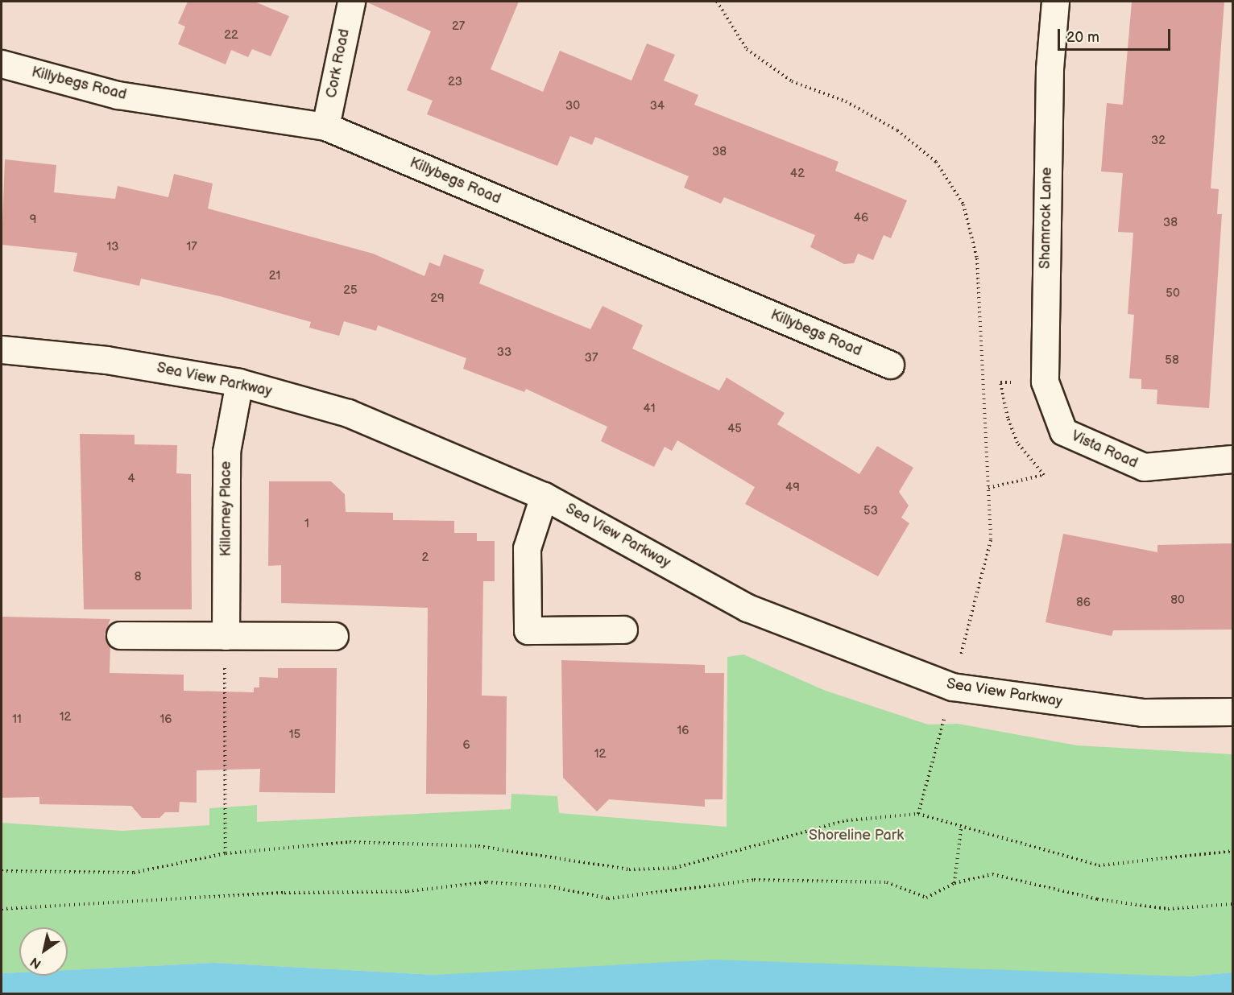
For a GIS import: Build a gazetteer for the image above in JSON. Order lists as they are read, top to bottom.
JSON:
{
  "streets": {
    "street": [
      "Cork Road",
      "Killybegs Road",
      "Shamrock Lane",
      "Sea View Parkway",
      "Vista Road",
      "Killarney Place"
    ]
  },
  "crossings": [
    ["Cork Road", "Killybegs Road"],
    ["Shamrock Lane", "Vista Road"],
    ["Sea View Parkway", "Killarney Place"]
  ],
  "parks": ["Shoreline Park"],
  "house_numbers": [
    "27",
    "22",
    "23",
    "30",
    "34",
    "32",
    "38",
    "42",
    "46",
    "9",
    "38",
    "13",
    "17",
    "21",
    "25",
    "50",
    "29",
    "33",
    "37",
    "58",
    "41",
    "45",
    "4",
    "49",
    "53",
    "1",
    "2",
    "8",
    "80",
    "86",
    "12",
    "11",
    "16",
    "16",
    "15",
    "6",
    "12"
  ],
  "scale_bar": "20 m",
  "north": "bottom left"
}
